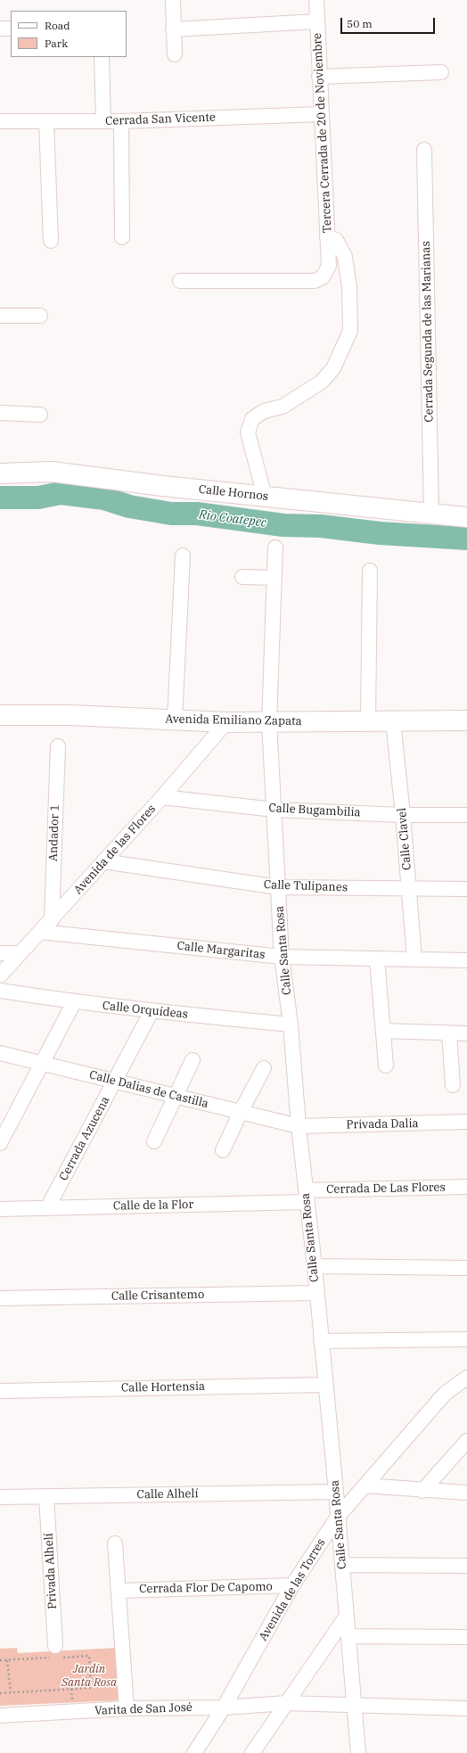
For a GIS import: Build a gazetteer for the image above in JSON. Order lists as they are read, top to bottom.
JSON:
{
  "streets": {
    "main road": ["Calle Hornos", "Avenida Emiliano Zapata"],
    "street": [
      "Cerrada San Vicente",
      "Tercera Cerrada de 20 de Noviembre",
      "Cerrada Segunda de las Marianas",
      "Calle Bugambilia",
      "Andador 1",
      "Calle Clavel",
      "Avenida de las Flores",
      "Calle Tulipanes",
      "Calle Margaritas",
      "Calle Santa Rosa",
      "Calle Orquídeas",
      "Calle Dalias de Castilla",
      "Privada Dalia",
      "Cerrada Azucena",
      "Cerrada De Las Flores",
      "Calle de la Flor",
      "Calle Crisantemo",
      "Calle Hortensia",
      "Calle Alhelí",
      "Privada Alhelí",
      "Cerrada Flor De Capomo",
      "Avenida de las Torres",
      "Varita de San José"
    ]
  },
  "crossings": [
    ["Cerrada San Vicente", "Tercera Cerrada de 20 de Noviembre"],
    ["Cerrada Segunda de las Marianas", "Calle Hornos"],
    ["Avenida Emiliano Zapata", "Calle Clavel"],
    ["Avenida Emiliano Zapata", "Avenida de las Flores"],
    ["Avenida Emiliano Zapata", "Calle Santa Rosa"],
    ["Calle Bugambilia", "Calle Clavel"],
    ["Calle Bugambilia", "Avenida de las Flores"],
    ["Calle Bugambilia", "Calle Santa Rosa"],
    ["Andador 1", "Avenida de las Flores"],
    ["Calle Clavel", "Calle Tulipanes"],
    ["Calle Clavel", "Calle Margaritas"],
    ["Avenida de las Flores", "Calle Tulipanes"],
    ["Avenida de las Flores", "Calle Margaritas"],
    ["Calle Tulipanes", "Calle Santa Rosa"],
    ["Calle Margaritas", "Calle Santa Rosa"],
    ["Calle Santa Rosa", "Calle Orquídeas"],
    ["Calle Santa Rosa", "Calle Dalias de Castilla"],
    ["Calle Santa Rosa", "Privada Dalia"],
    ["Calle Santa Rosa", "Cerrada De Las Flores"],
    ["Calle Santa Rosa", "Calle de la Flor"],
    ["Calle Santa Rosa", "Calle Crisantemo"],
    ["Calle Santa Rosa", "Calle Hortensia"],
    ["Calle Santa Rosa", "Calle Alhelí"],
    ["Calle Santa Rosa", "Avenida de las Torres"],
    ["Calle Santa Rosa", "Varita de San José"],
    ["Calle Orquídeas", "Cerrada Azucena"],
    ["Calle Dalias de Castilla", "Privada Dalia"],
    ["Calle Dalias de Castilla", "Cerrada Azucena"],
    ["Cerrada Azucena", "Calle de la Flor"],
    ["Cerrada De Las Flores", "Calle de la Flor"],
    ["Calle Alhelí", "Privada Alhelí"],
    ["Cerrada Flor De Capomo", "Avenida de las Torres"],
    ["Avenida de las Torres", "Varita de San José"]
  ],
  "water": ["Rio Coatepec"],
  "parks": ["Jardín Santa Rosa"],
  "legend": ["Road", "Park"],
  "scale_bar": "50 m"
}
